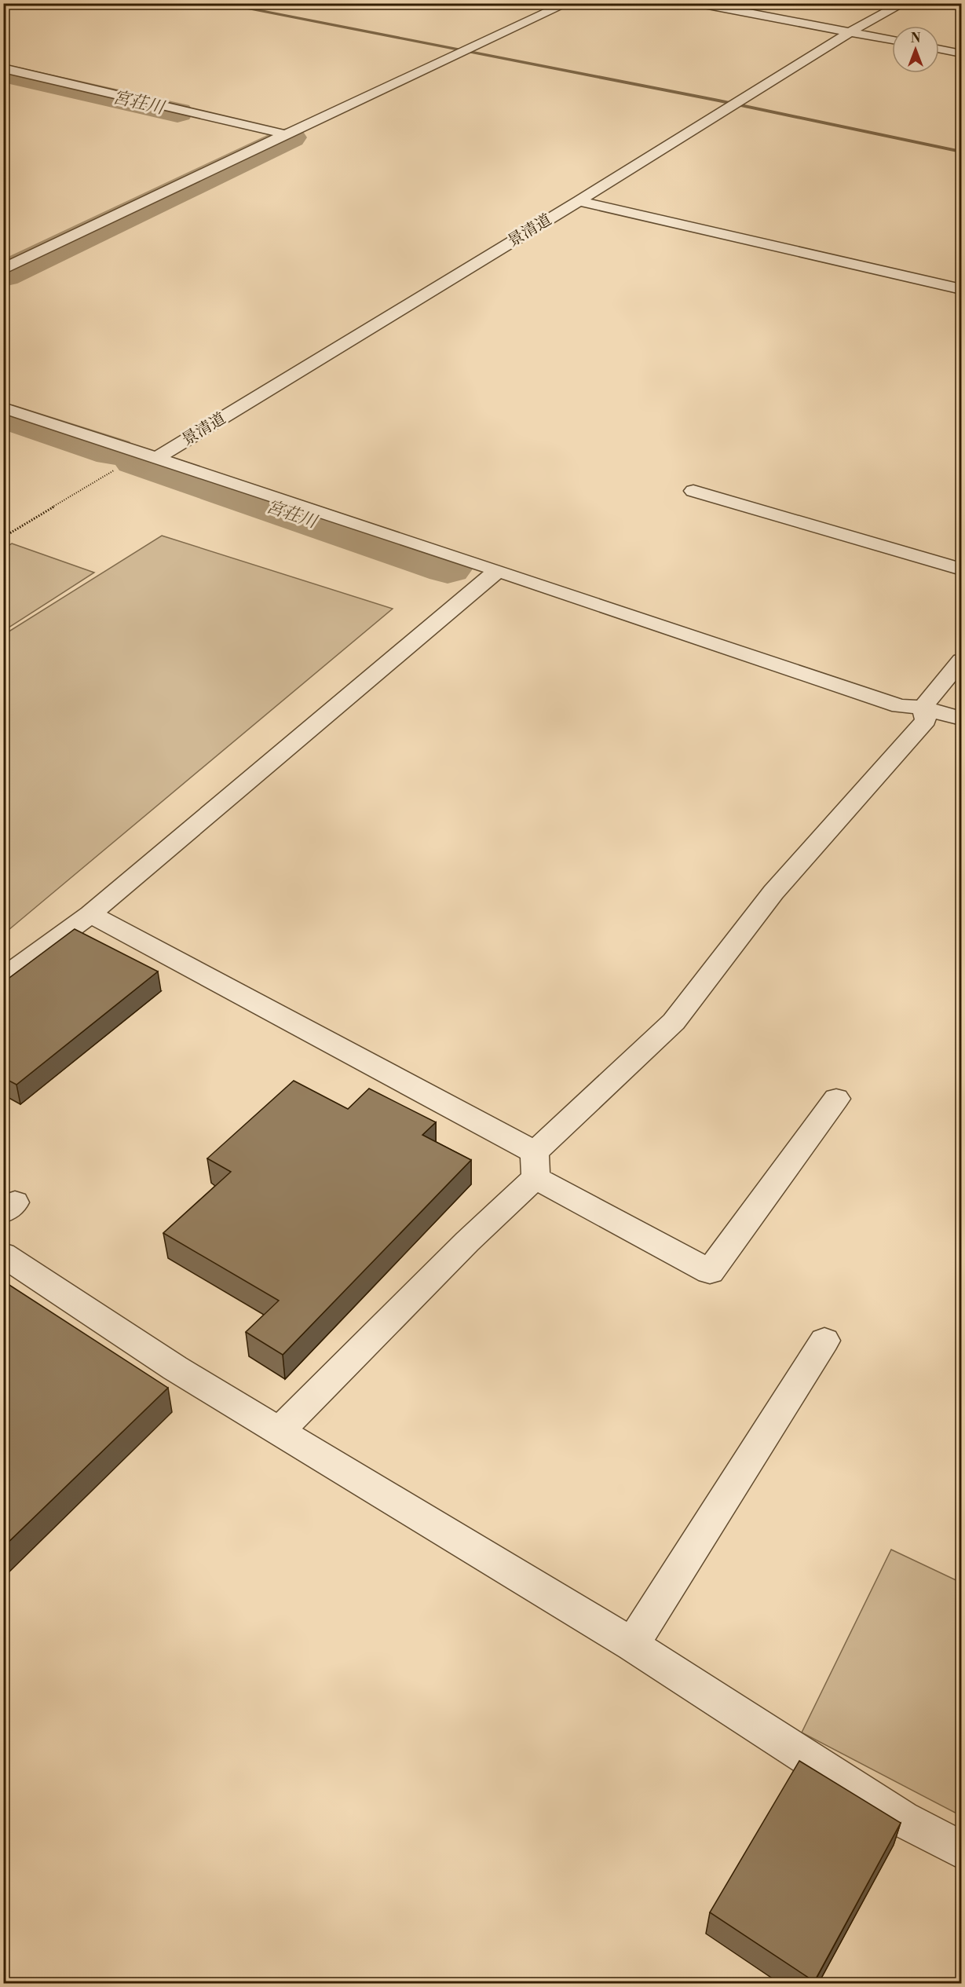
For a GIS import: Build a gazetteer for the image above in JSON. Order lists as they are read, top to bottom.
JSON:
{
  "streets": {
    "street": ["景清道"]
  },
  "water": ["宮荘川"],
  "north": "top"
}
